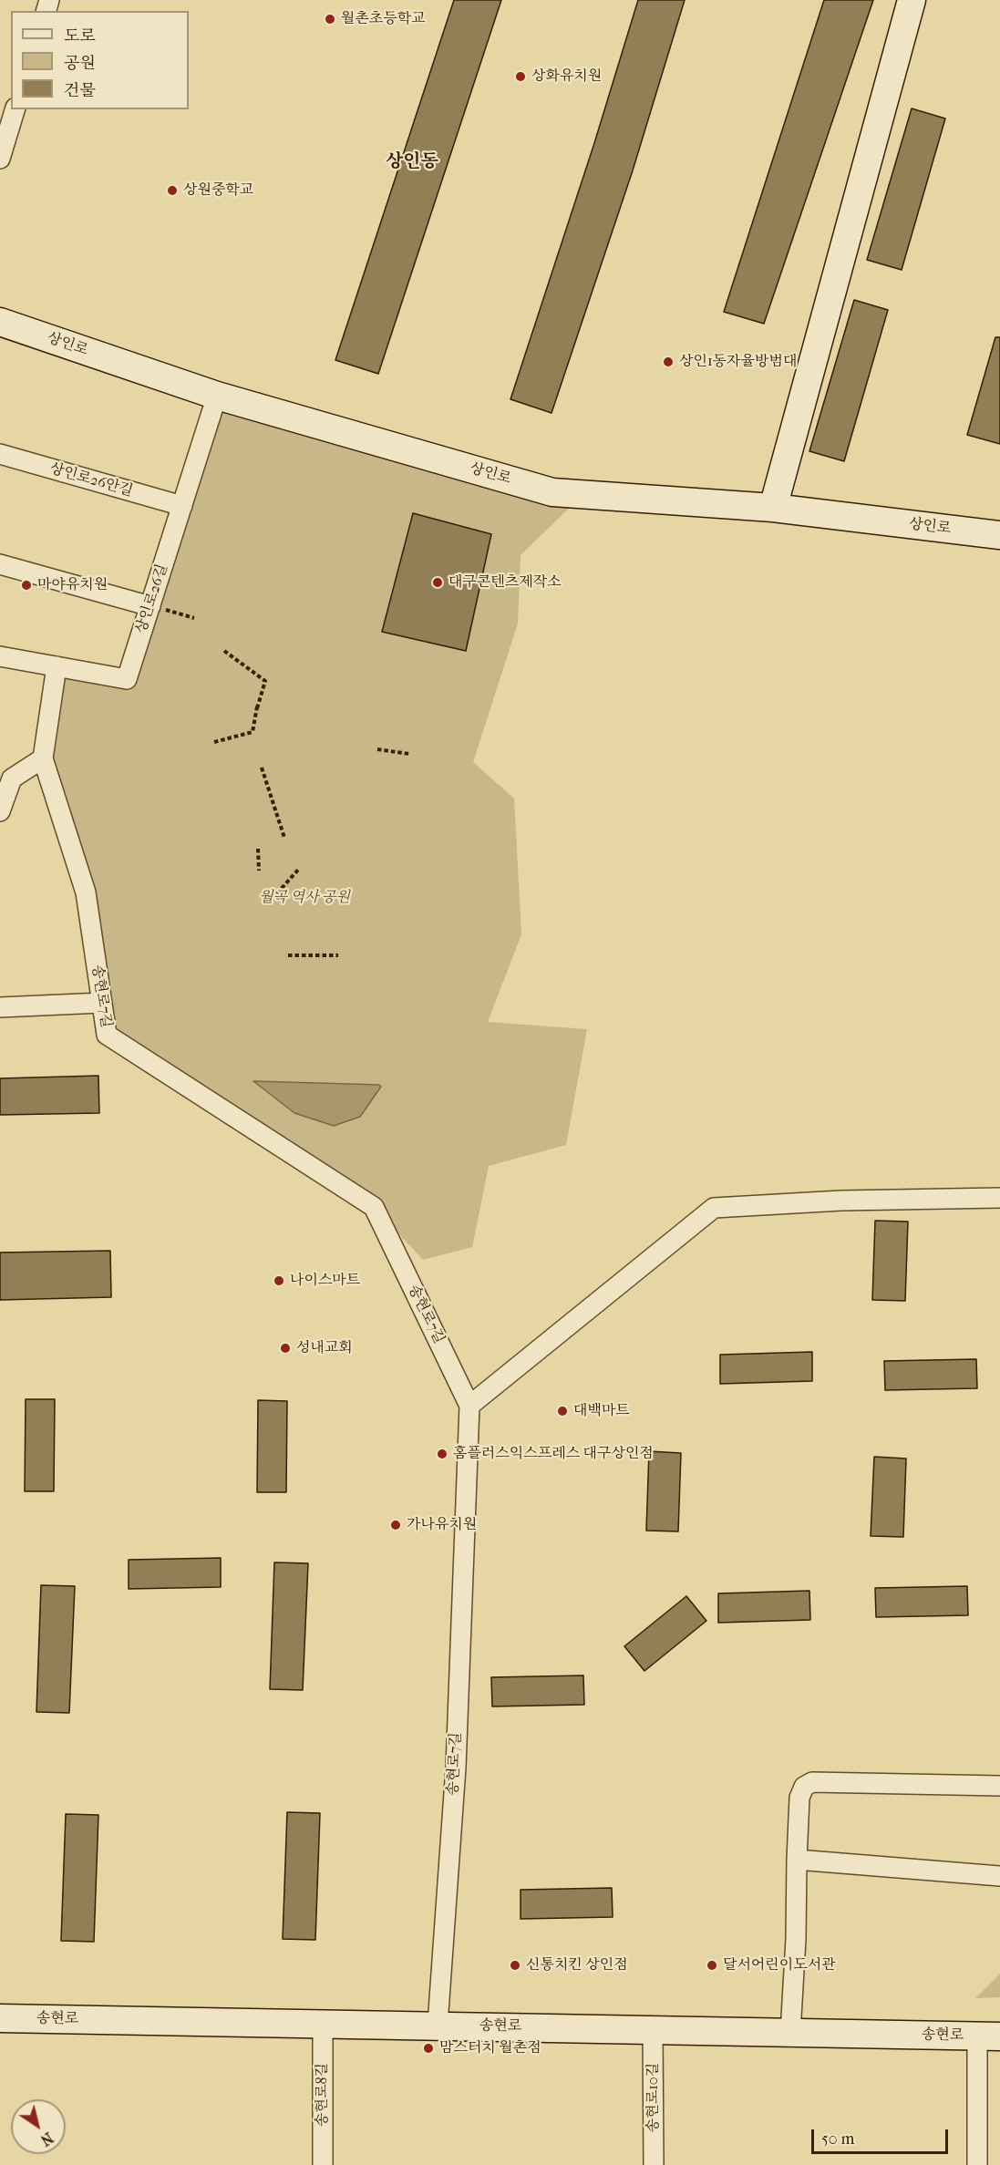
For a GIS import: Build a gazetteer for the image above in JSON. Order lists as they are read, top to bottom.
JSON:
{
  "streets": {
    "main road": ["상인로", "송현로"],
    "street": [
      "상인로26안길",
      "상인로26길",
      "송현로7길",
      "송현로8길",
      "송현로10길"
    ]
  },
  "crossings": [
    ["상인로", "상인로26길"],
    ["상인로26안길", "상인로26길"],
    ["상인로26길", "송현로7길"],
    ["송현로7길", "송현로"],
    ["송현로", "송현로8길"],
    ["송현로", "송현로10길"]
  ],
  "districts": ["상인동"],
  "parks": ["월곡 역사 공원"],
  "places": [
    "월촌초등학교",
    "상화유치원",
    "상원중학교",
    "상인1동자율방범대",
    "대구콘텐츠제작소",
    "마야유치원",
    "나이스마트",
    "성내교회",
    "대백마트",
    "홈플러스익스프레스 대구상인점",
    "가나유치원",
    "신통치킨 상인점",
    "달서어린이도서관",
    "맘스터치 월촌점"
  ],
  "legend": ["도로", "공원", "건물"],
  "scale_bar": "50 m",
  "north": "bottom right"
}
